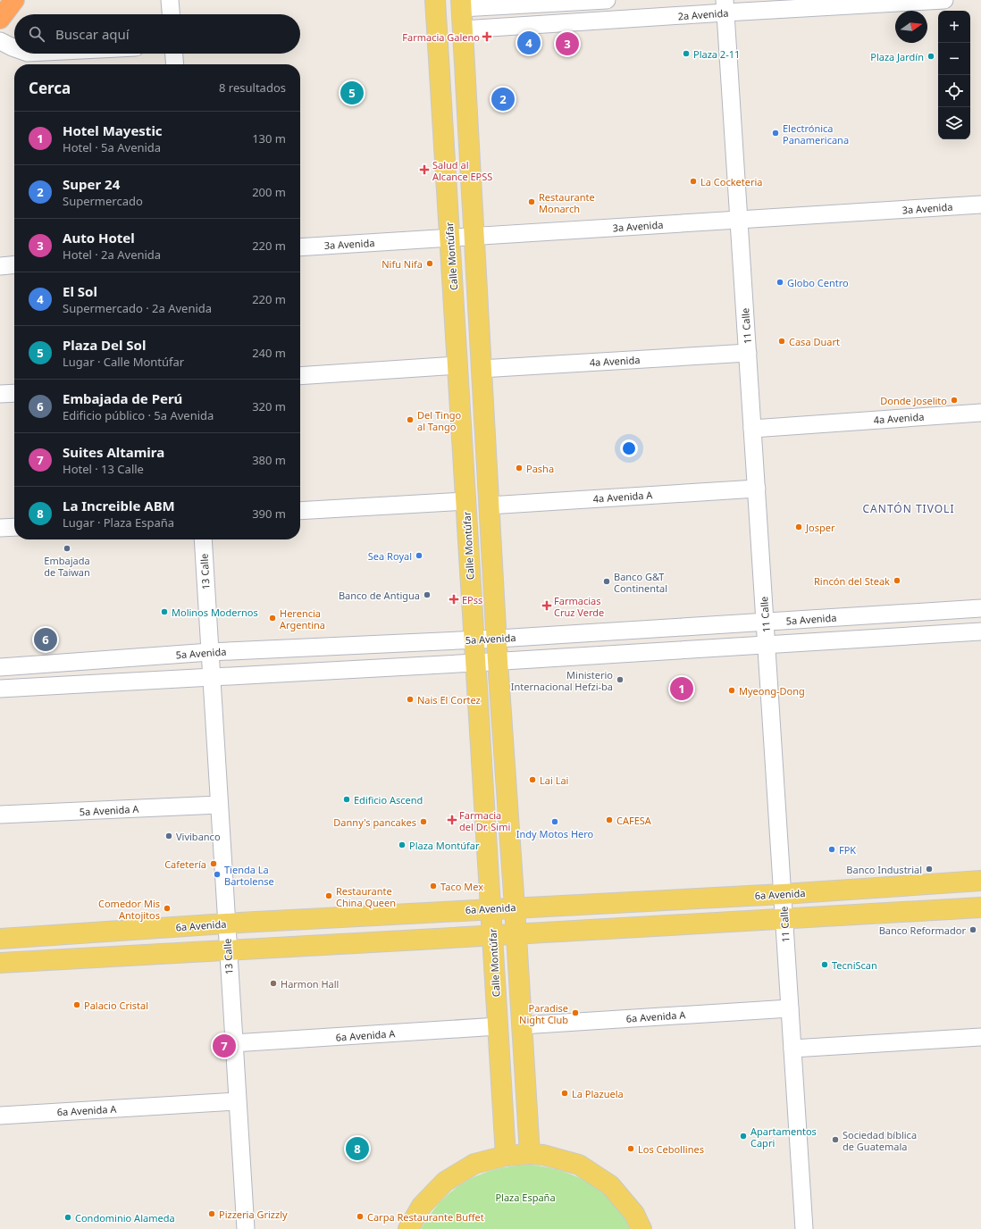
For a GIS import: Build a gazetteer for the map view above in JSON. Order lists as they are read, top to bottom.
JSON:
{
  "streets": {
    "main road": ["Calle Montúfar", "6a Avenida"],
    "street": [
      "2a Avenida",
      "3a Avenida",
      "11 Calle",
      "4a Avenida",
      "4a Avenida A",
      "13 Calle",
      "5a Avenida",
      "5a Avenida A",
      "6a Avenida A"
    ]
  },
  "crossings": [
    ["2a Avenida", "11 Calle"],
    ["3a Avenida", "Calle Montúfar"],
    ["3a Avenida", "11 Calle"],
    ["Calle Montúfar", "5a Avenida"],
    ["Calle Montúfar", "6a Avenida"],
    ["Calle Montúfar", "6a Avenida A"],
    ["11 Calle", "4a Avenida"],
    ["11 Calle", "4a Avenida A"],
    ["11 Calle", "5a Avenida"],
    ["11 Calle", "6a Avenida"],
    ["11 Calle", "6a Avenida A"],
    ["13 Calle", "5a Avenida"],
    ["13 Calle", "5a Avenida A"],
    ["13 Calle", "6a Avenida"],
    ["13 Calle", "6a Avenida A"]
  ],
  "districts": ["CANTÓN TIVOLI"],
  "parks": ["Plaza España"],
  "places": {
    "health": [
      "Farmacia Galeno",
      "Salud al Alcance EPSS",
      "EPss",
      "Farmacias Cruz Verde",
      "Farmacia del Dr. Simi"
    ],
    "other": [
      "Plaza 2-11",
      "Plaza Jardín",
      "Electrónica Panamericana",
      "La Cocketeria",
      "Restaurante Monarch",
      "Nifu Nifa",
      "Globo Centro",
      "Casa Duart",
      "Donde Joselito",
      "Del Tingo al Tango",
      "Pasha",
      "Josper",
      "Embajada de Taiwan",
      "Sea Royal",
      "Rincón del Steak",
      "Banco G&T Continental",
      "Banco de Antigua",
      "Molinos Modernos",
      "Herencia Argentina",
      "Ministerio Internacional Hefzi-ba",
      "Myeong-Dong",
      "Nais El Cortez",
      "Lai Lai",
      "Edificio Ascend",
      "CAFESA",
      "Danny's pancakes",
      "Indy Motos Hero",
      "Vivibanco",
      "Plaza Montúfar",
      "FPK",
      "Cafetería",
      "Banco Industrial",
      "Tienda La Bartolense",
      "Taco Mex",
      "Restaurante China Queen",
      "Comedor Mis Antojitos",
      "Banco Reformador",
      "TecniScan",
      "Harmon Hall",
      "Palacio Cristal",
      "Paradise Night Club",
      "La Plazuela",
      "Apartamentos Capri",
      "Sociedad bíblica de Guatemala",
      "Los Cebollines",
      "Pizzeria Grizzly",
      "Carpa Restaurante Buffet",
      "Condominio Alameda"
    ]
  },
  "north": "right",
  "page": {
    "map_buttons": ["+", "−"],
    "search": "Buscar aquí",
    "pins": [
      "4",
      "3",
      "5",
      "2",
      "6",
      "1",
      "7",
      "8"
    ],
    "heading": ["Cerca", "8 resultados"],
    "list": [
      {
        "mark": "1",
        "name": "Hotel Mayestic",
        "note": "Hotel · 5a Avenida",
        "value": "130 m"
      },
      {
        "mark": "2",
        "name": "Super 24",
        "note": "Supermercado",
        "value": "200 m"
      },
      {
        "mark": "3",
        "name": "Auto Hotel",
        "note": "Hotel · 2a Avenida",
        "value": "220 m"
      },
      {
        "mark": "4",
        "name": "El Sol",
        "note": "Supermercado · 2a Avenida",
        "value": "220 m"
      },
      {
        "mark": "5",
        "name": "Plaza Del Sol",
        "note": "Lugar · Calle Montúfar",
        "value": "240 m"
      },
      {
        "mark": "6",
        "name": "Embajada de Perú",
        "note": "Edificio público · 5a Avenida",
        "value": "320 m"
      },
      {
        "mark": "7",
        "name": "Suites Altamira",
        "note": "Hotel · 13 Calle",
        "value": "380 m"
      },
      {
        "mark": "8",
        "name": "La Increible ABM",
        "note": "Lugar · Plaza España",
        "value": "390 m"
      }
    ]
  }
}
